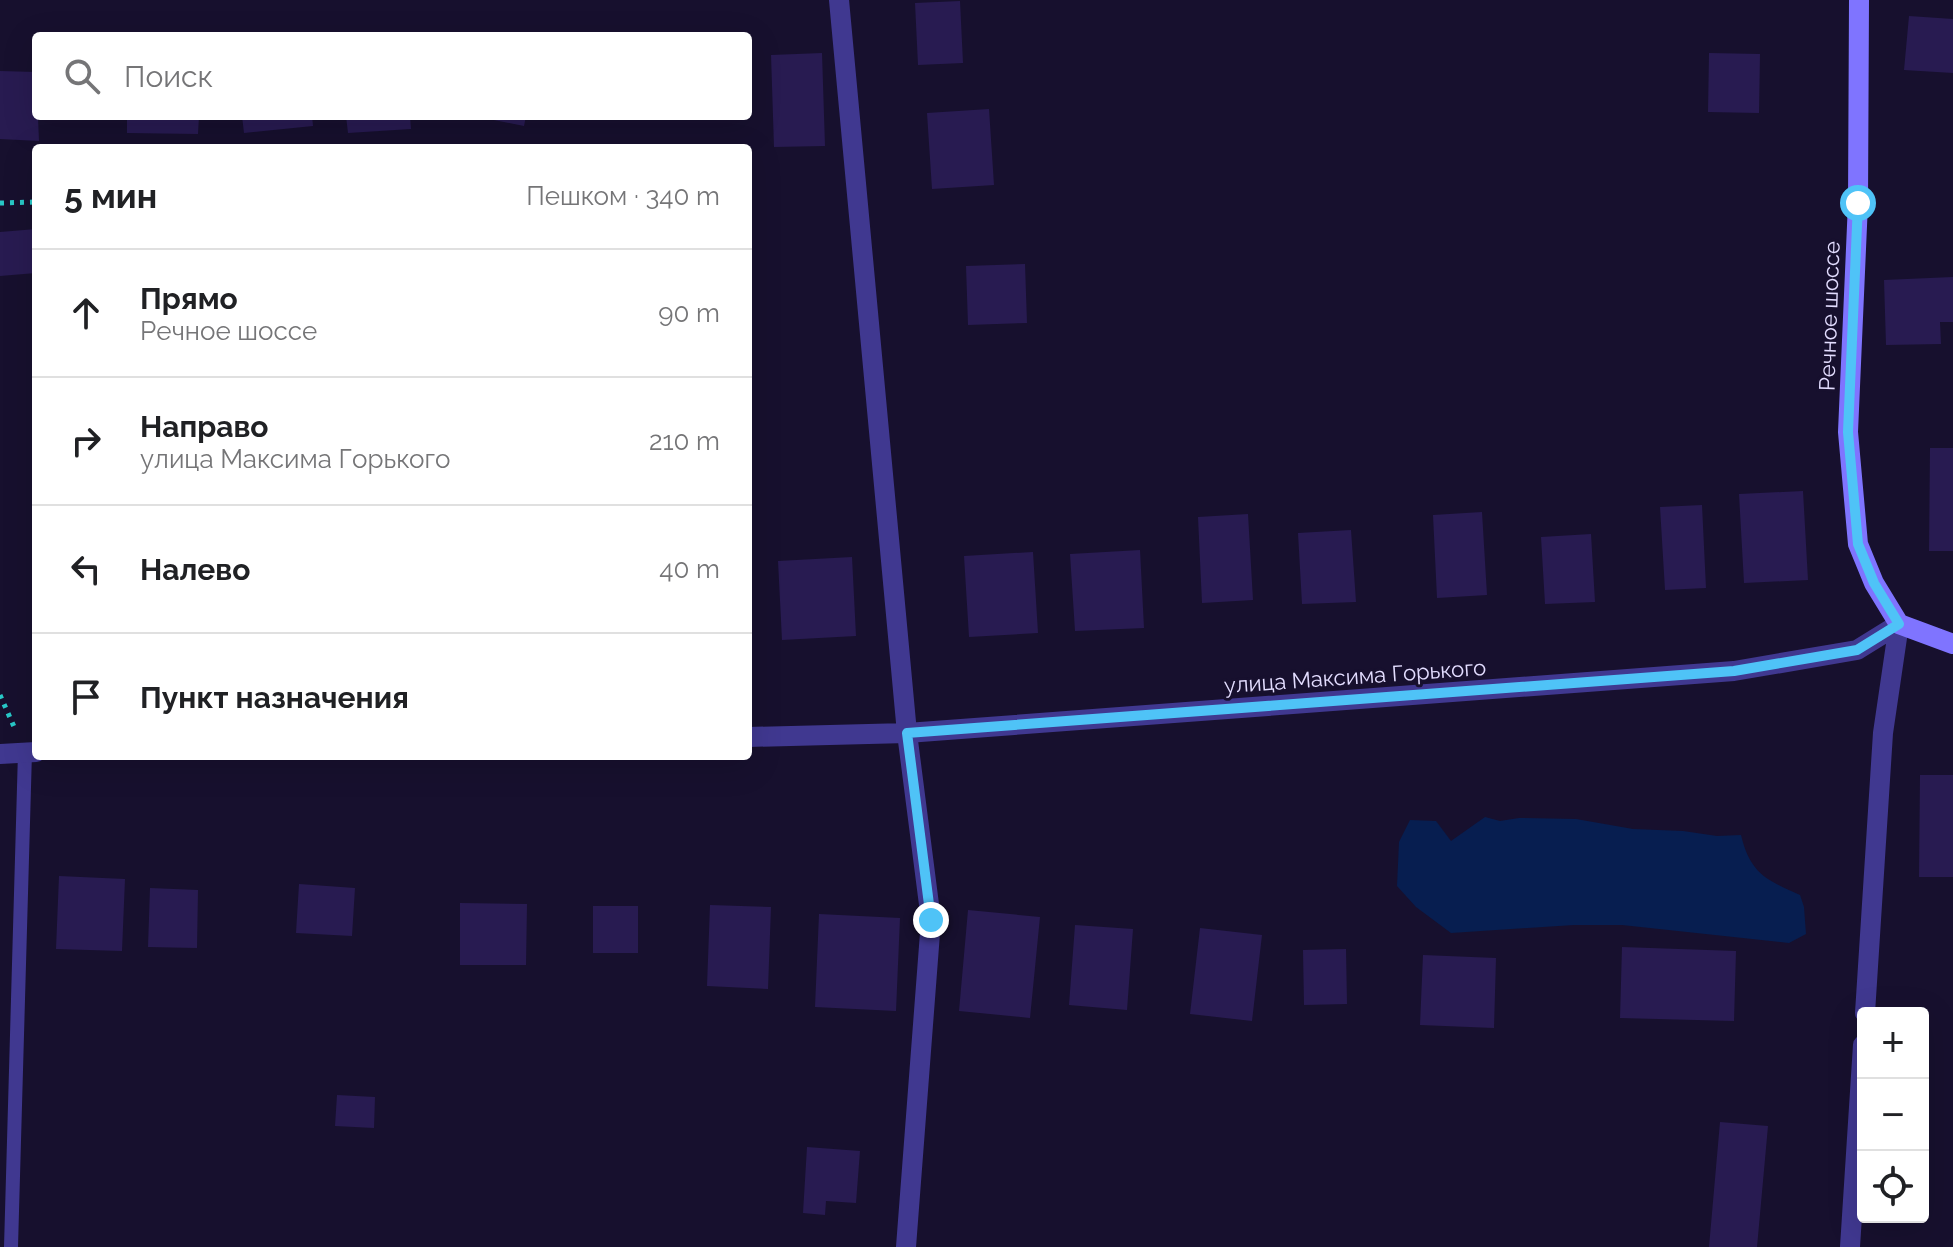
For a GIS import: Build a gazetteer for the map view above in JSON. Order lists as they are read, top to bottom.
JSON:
{
  "streets": {
    "street": ["Речное шоссе", "улица Максима Горького"]
  },
  "crossings": [
    ["Речное шоссе", "улица Максима Горького"]
  ],
  "page": {
    "search": "Поиск",
    "heading": ["5 мин", "Пешком · 340 m"],
    "list": [
      ["Прямо", "Речное шоссе", "90 m"],
      ["Направо", "улица Максима Горького", "210 m"],
      ["Налево", "40 m"],
      "Пункт назначения"
    ],
    "map_buttons": ["+", "−"]
  }
}
